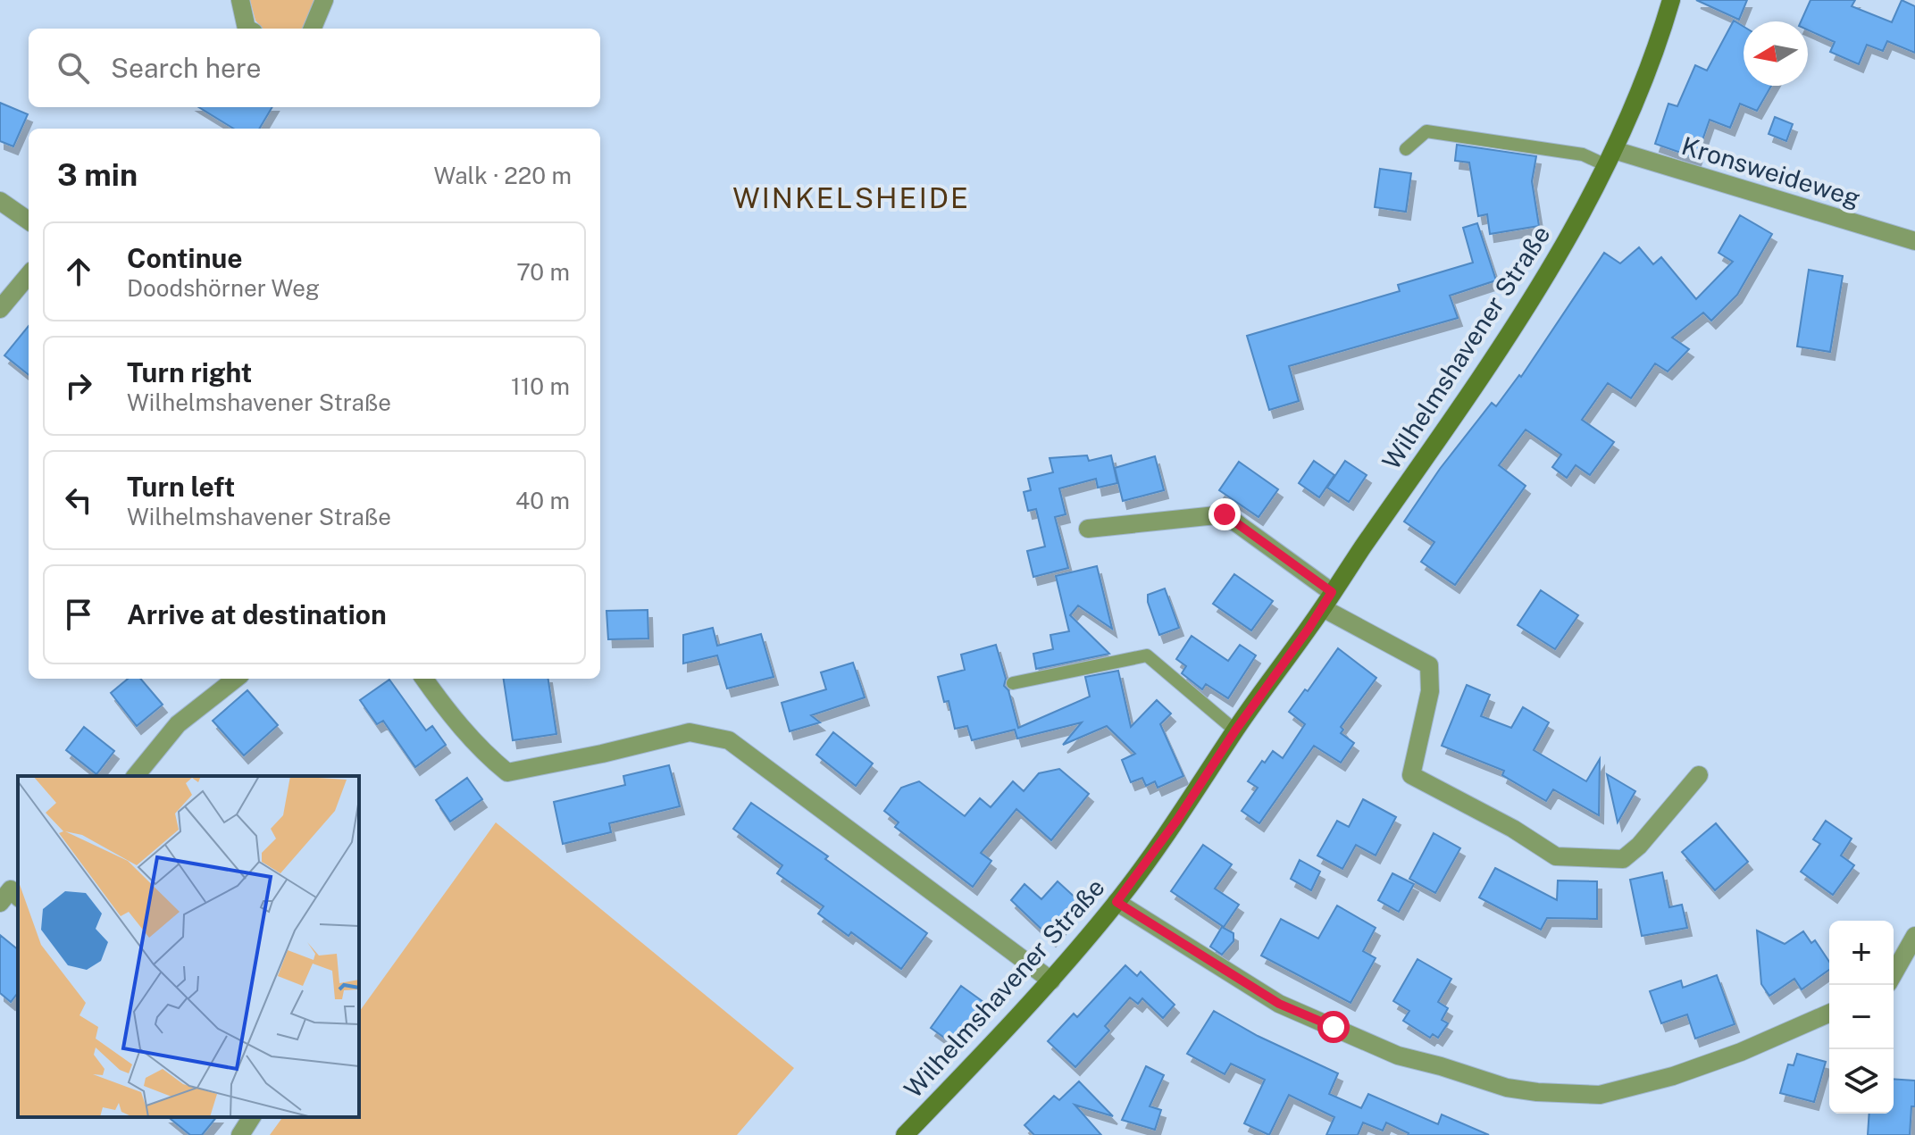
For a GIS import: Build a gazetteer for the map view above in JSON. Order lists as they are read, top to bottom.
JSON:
{
  "streets": {
    "street": ["Kronsweideweg", "Wilhelmshavener Straße"]
  },
  "crossings": [
    ["Kronsweideweg", "Wilhelmshavener Straße"]
  ],
  "districts": ["WINKELSHEIDE"],
  "north": "left",
  "page": {
    "search": "Search here",
    "heading": ["3 min", "Walk · 220 m"],
    "list": [
      ["Continue", "Doodshörner Weg", "70 m"],
      ["Turn right", "Wilhelmshavener Straße", "110 m"],
      ["Turn left", "Wilhelmshavener Straße", "40 m"],
      "Arrive at destination"
    ],
    "map_buttons": ["+", "−"]
  }
}
